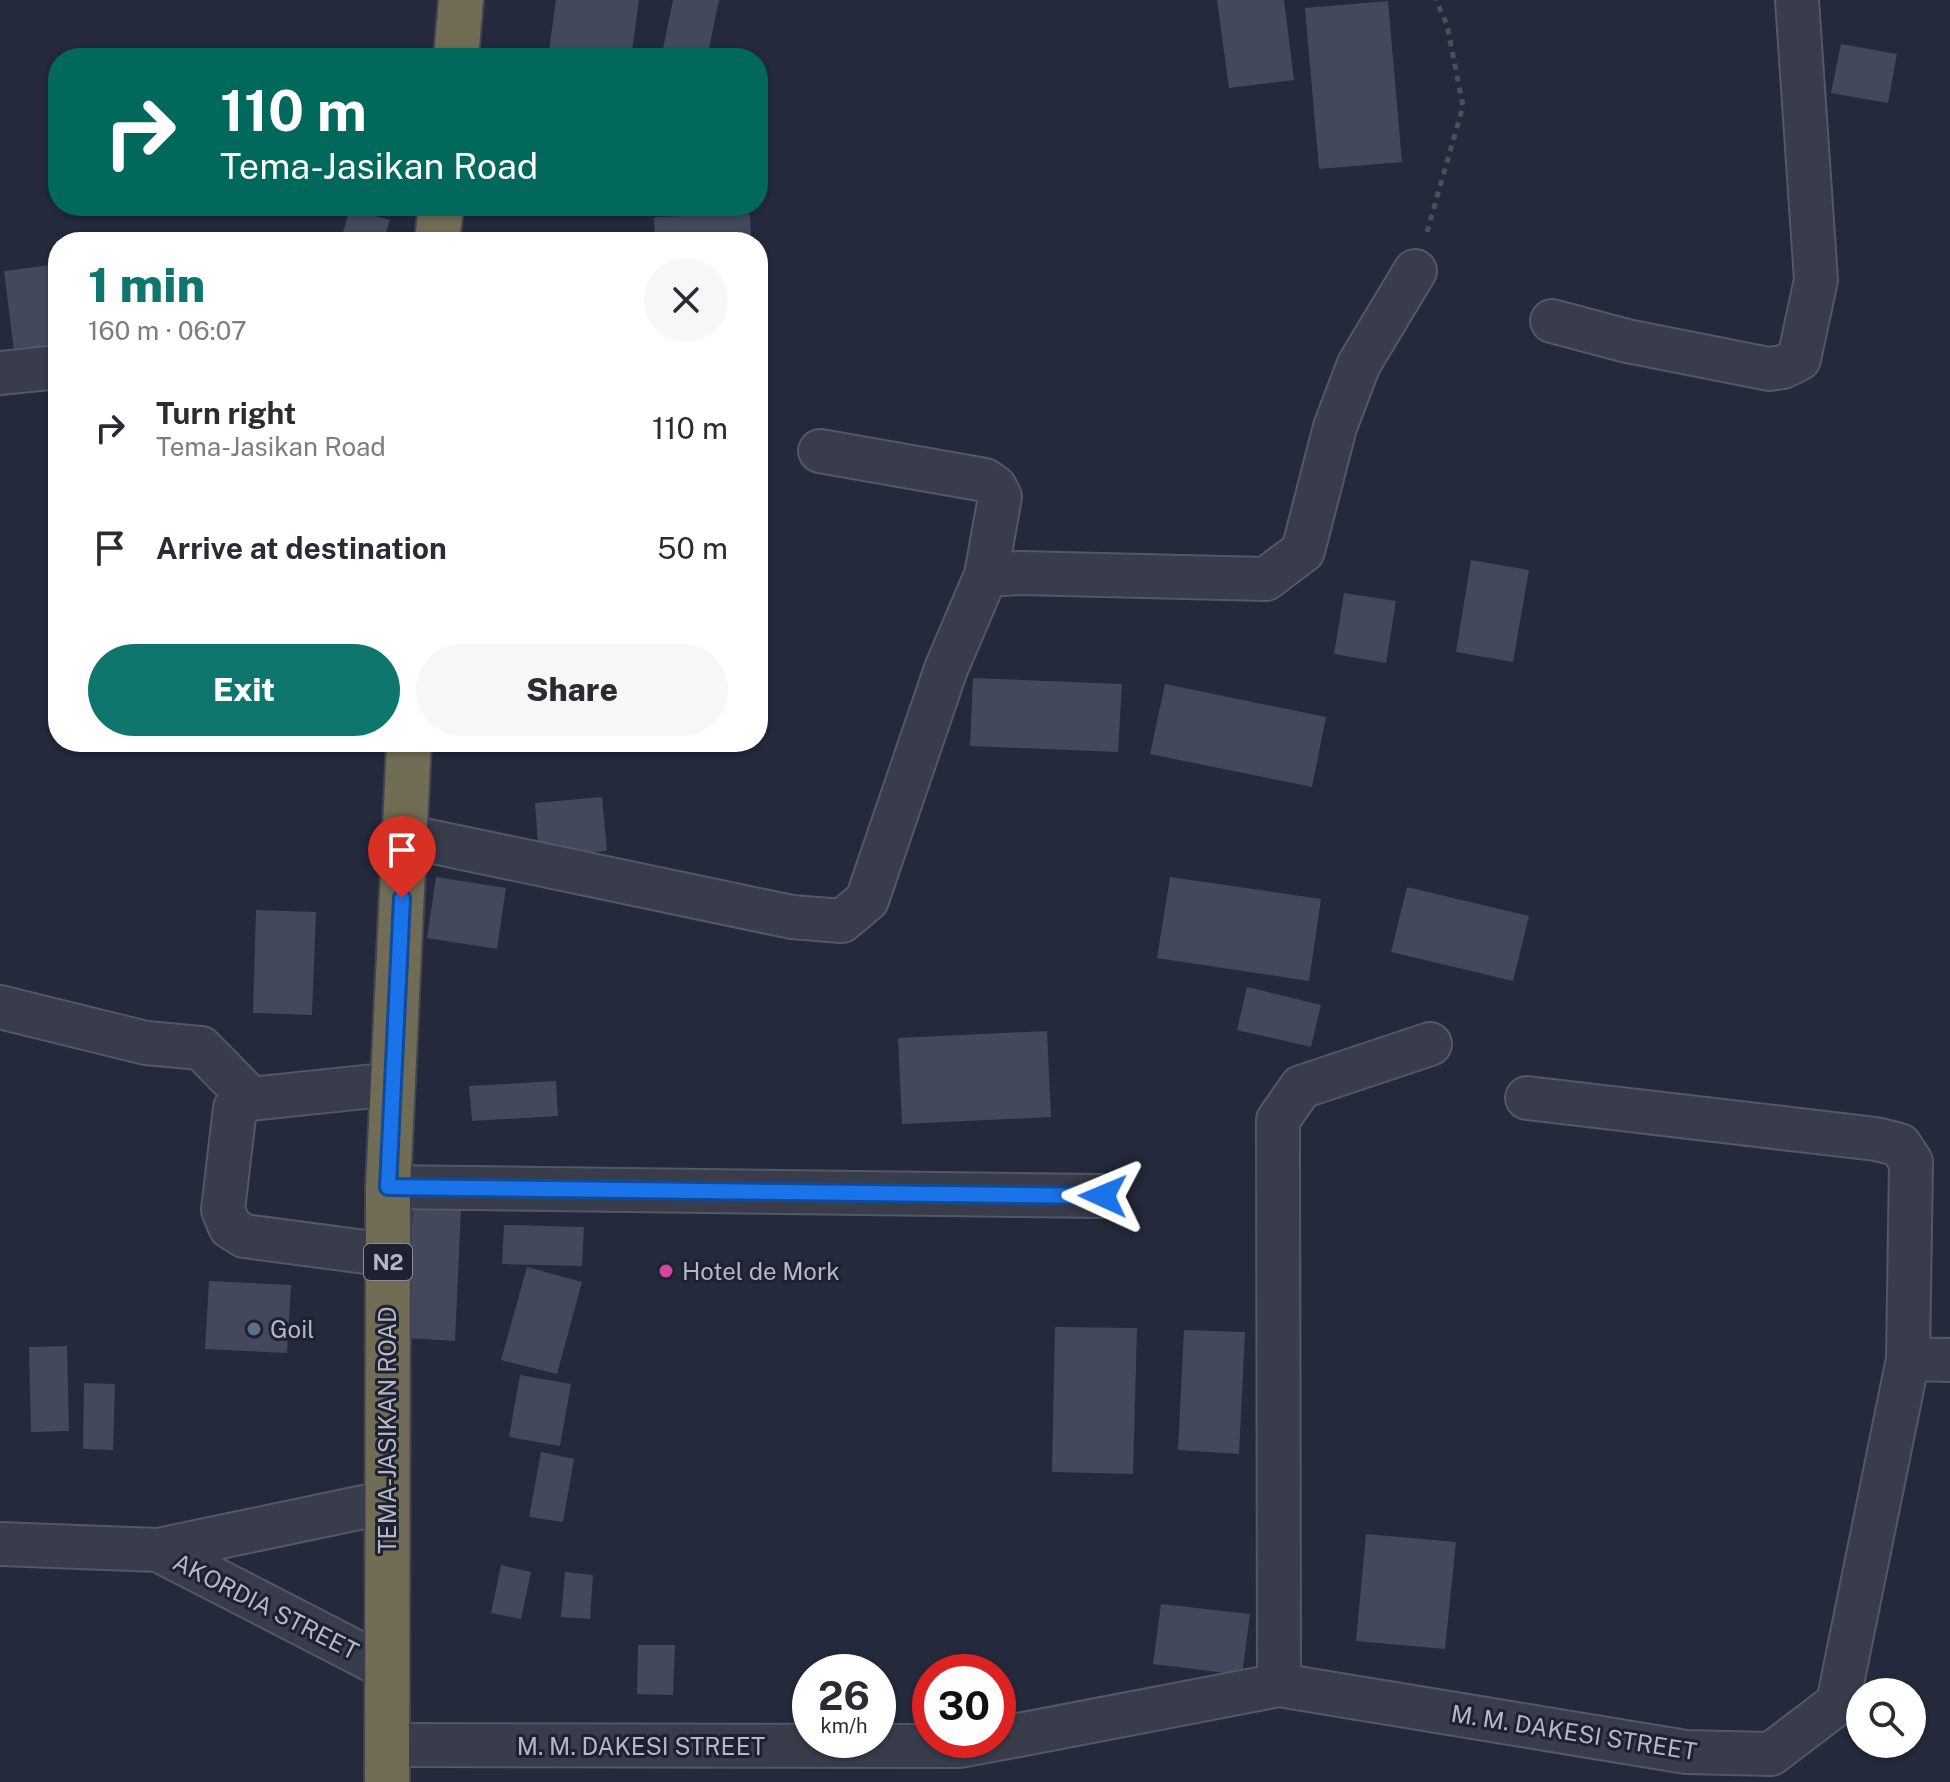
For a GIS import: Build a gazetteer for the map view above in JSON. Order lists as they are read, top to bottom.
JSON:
{
  "streets": {
    "highway": ["N2", "TEMA-JASIKAN ROAD"],
    "street": ["AKORDIA STREET", "M. M. DAKESI STREET"]
  },
  "crossings": [
    ["TEMA-JASIKAN ROAD", "AKORDIA STREET"],
    ["TEMA-JASIKAN ROAD", "M. M. DAKESI STREET"]
  ],
  "places": ["Hotel de Mork", "Goil"],
  "page": {
    "turn": ["110 m", "Tema-Jasikan Road"],
    "heading": ["1 min", "160 m · 06:07"],
    "list": [
      {
        "name": "Turn right",
        "note": "Tema-Jasikan Road",
        "value": "110 m"
      },
      {
        "name": "Arrive at destination",
        "value": "50 m"
      }
    ],
    "buttons": ["Exit", "Share"],
    "speed": "26 km/h",
    "limit": "30"
  }
}
